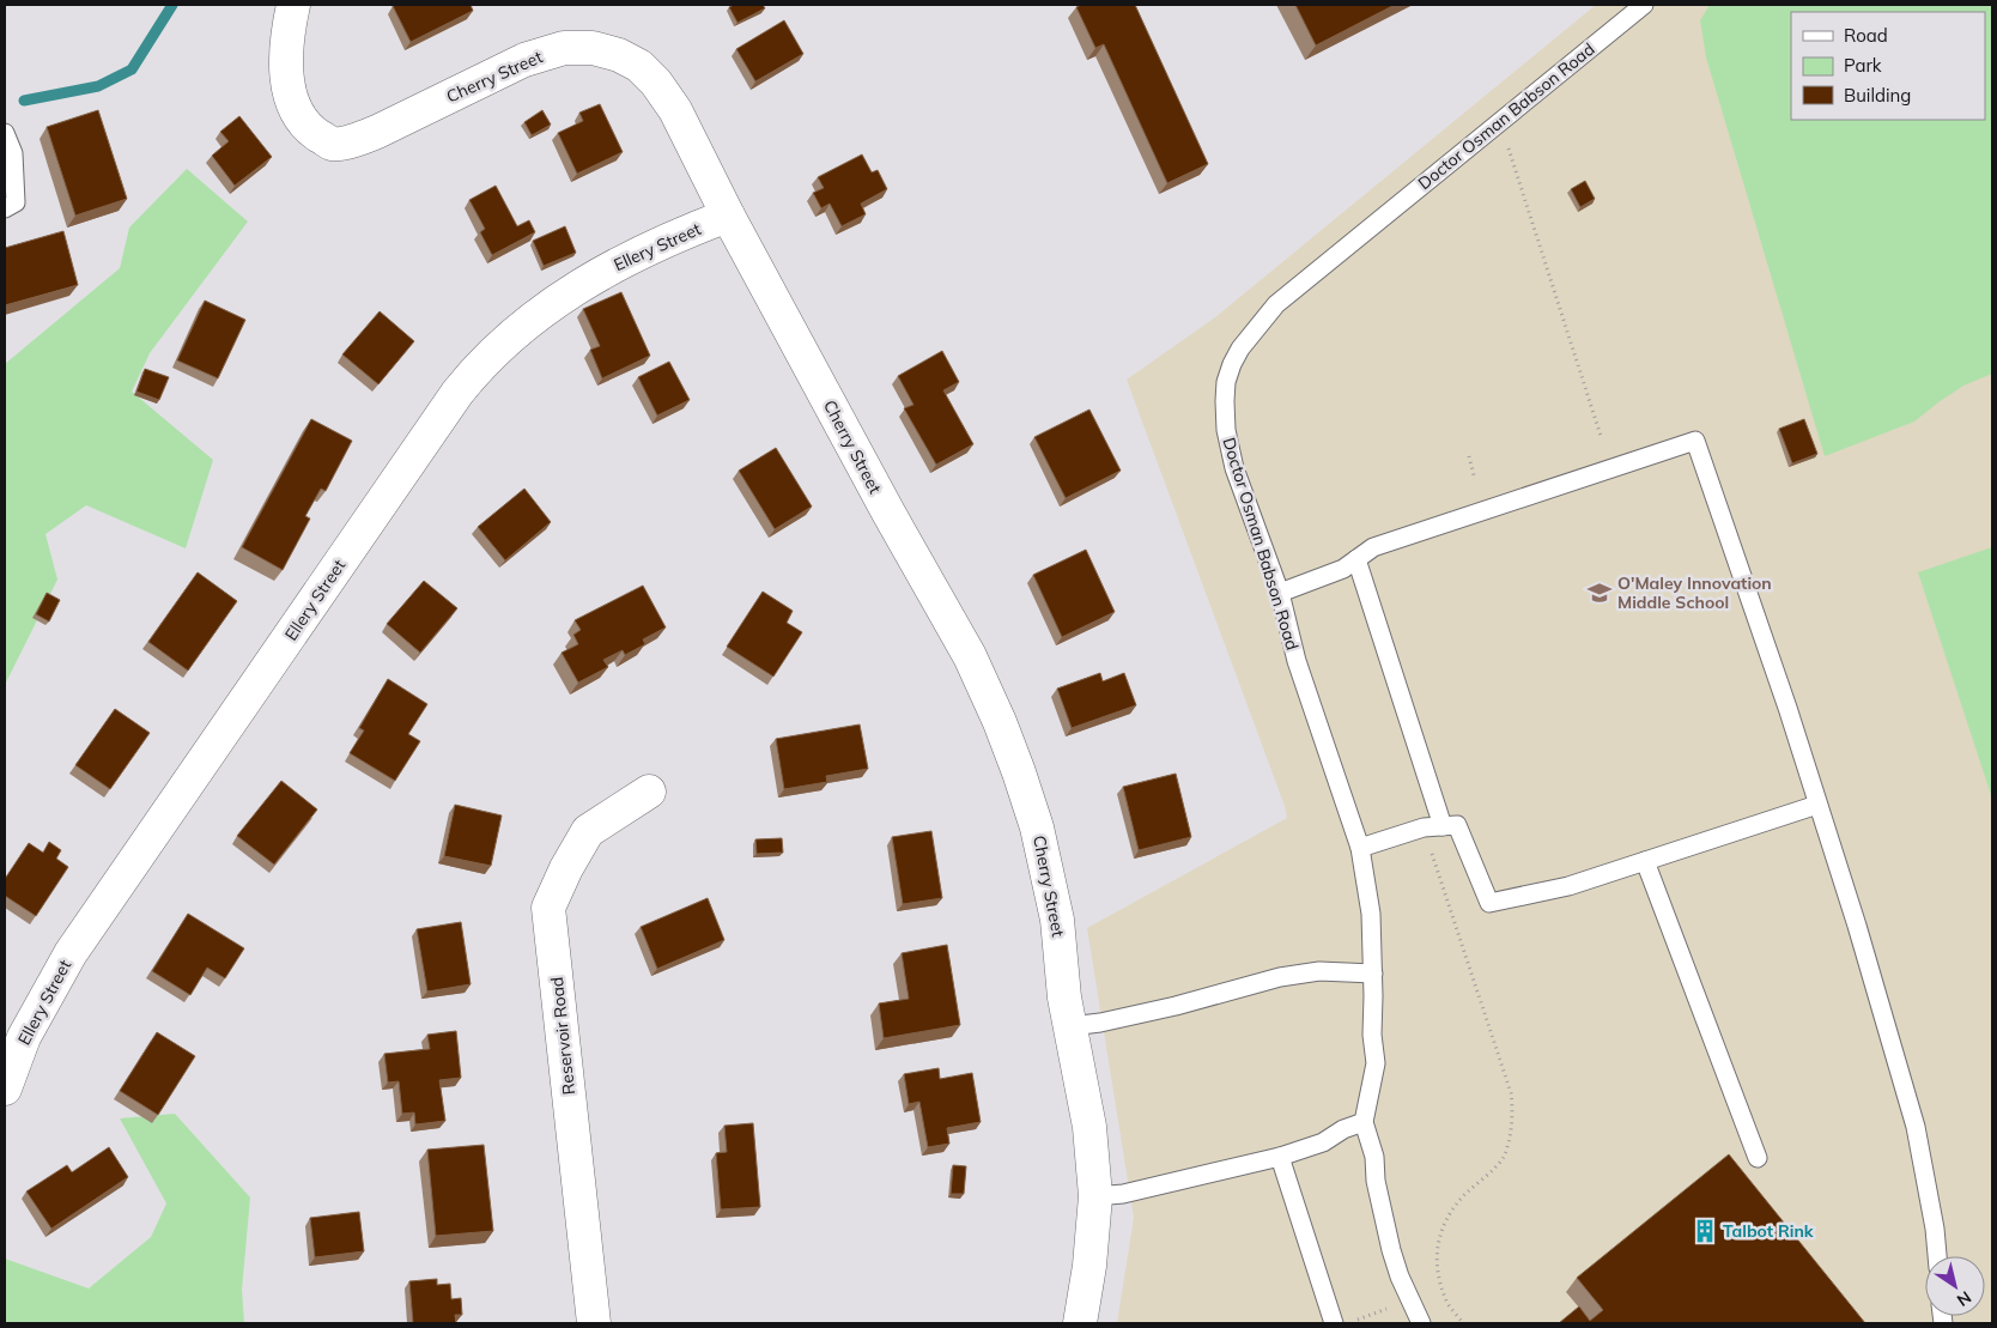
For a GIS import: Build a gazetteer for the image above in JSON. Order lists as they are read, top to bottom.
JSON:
{
  "streets": {
    "street": ["Cherry Street", "Ellery Street", "Reservoir Road"],
    "lane": ["Doctor Osman Babson Road"]
  },
  "crossings": [
    ["Cherry Street", "Ellery Street"]
  ],
  "places": {
    "school or university": ["O'Maley Innovation Middle School"],
    "building": ["Talbot Rink"]
  },
  "legend": ["Road", "Park", "Building"],
  "north": "bottom right"
}
